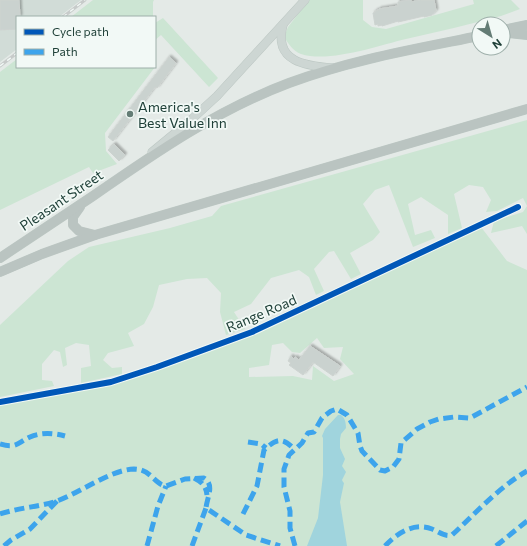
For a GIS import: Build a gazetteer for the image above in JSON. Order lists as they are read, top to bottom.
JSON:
{
  "streets": {
    "highway": ["Pleasant Street"],
    "street": ["Range Road"]
  },
  "places": ["America's Best Value Inn"],
  "legend": ["Cycle path", "Path"],
  "north": "bottom right"
}
